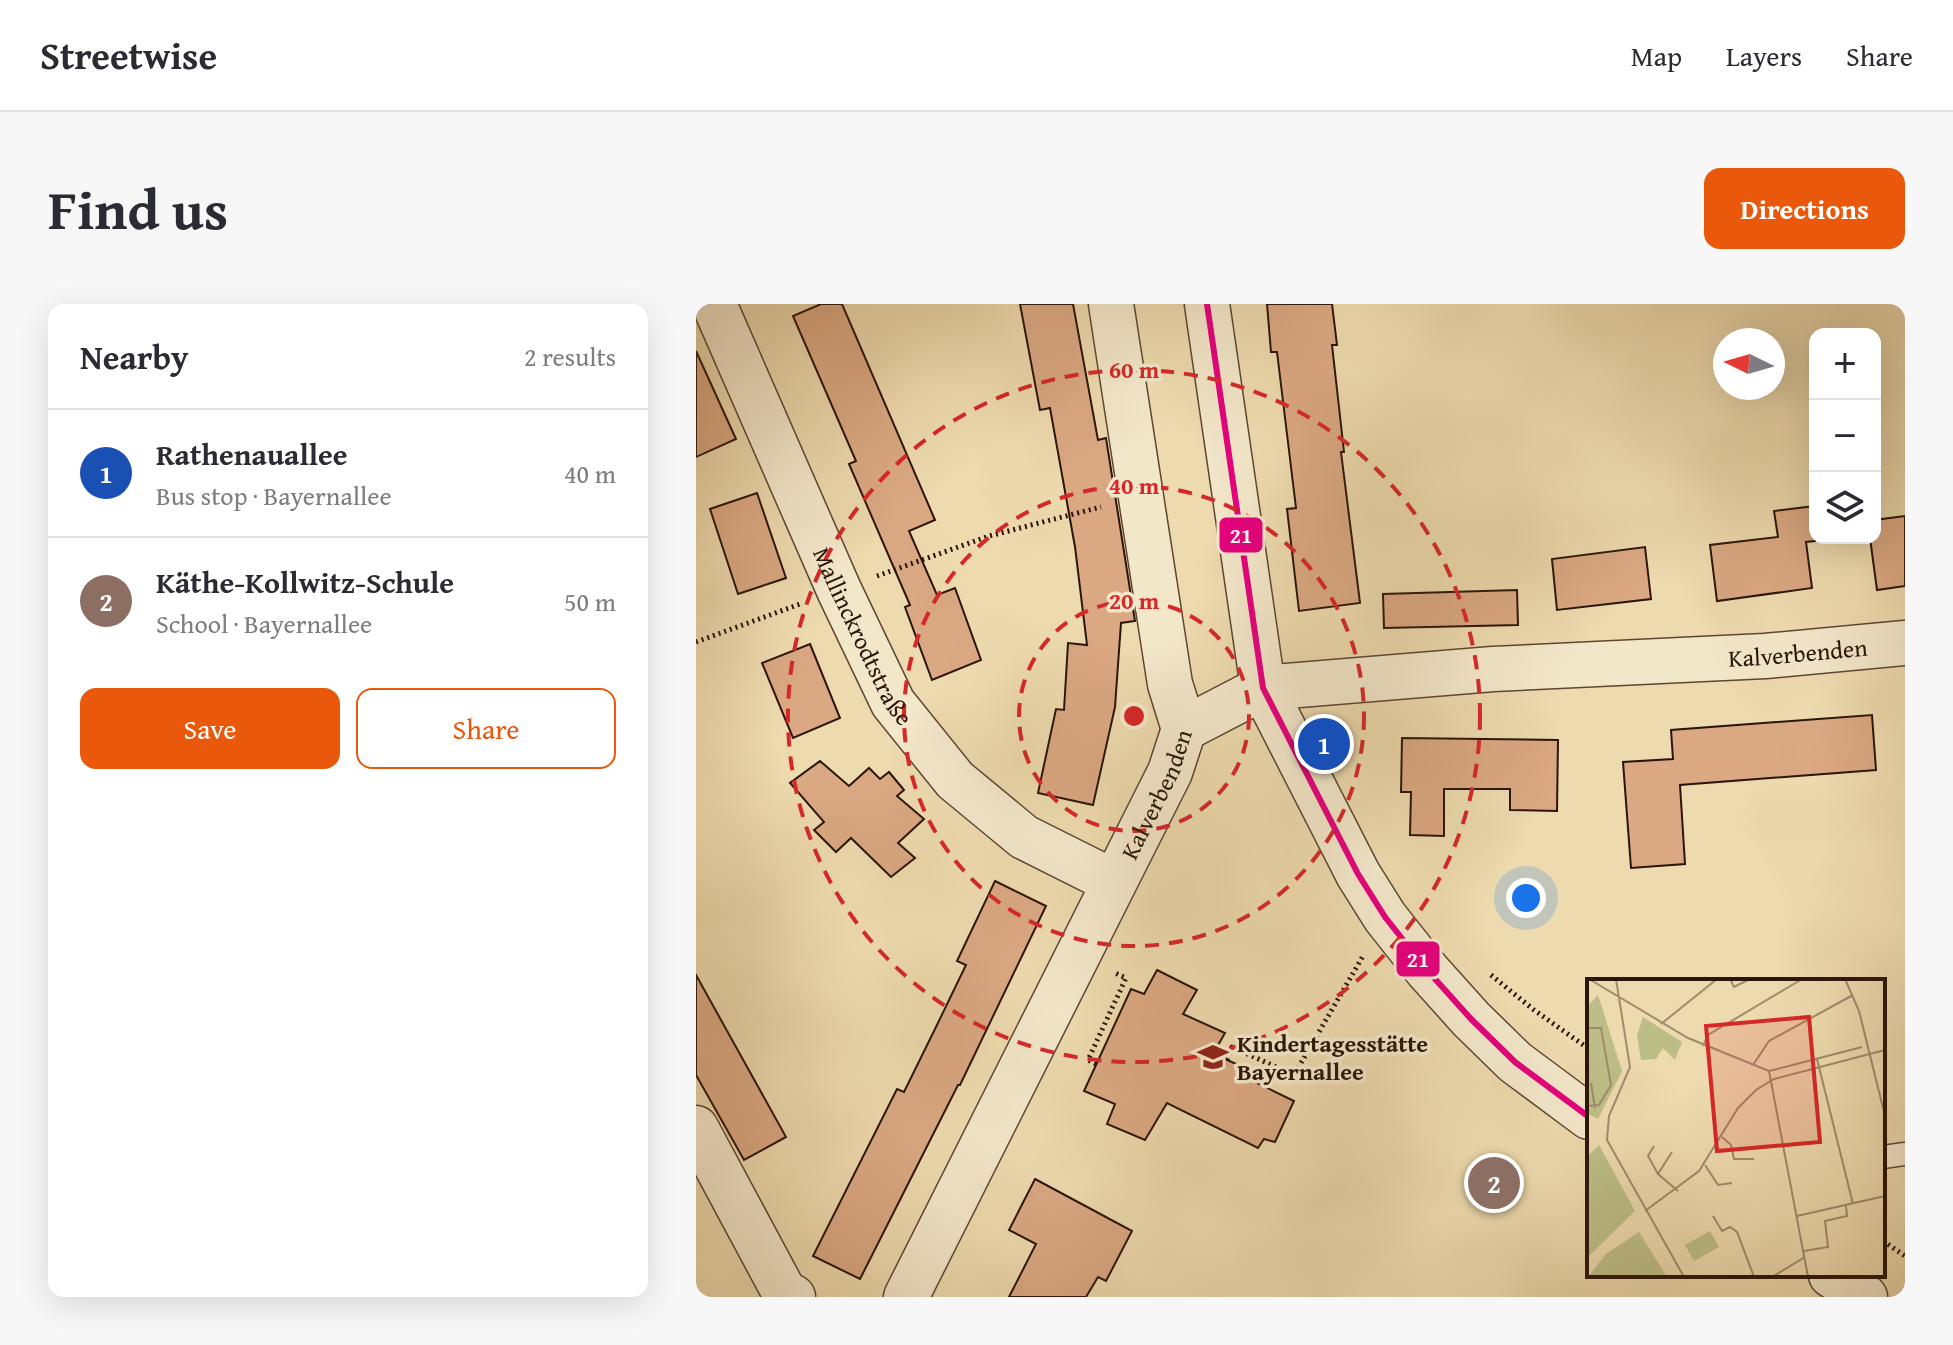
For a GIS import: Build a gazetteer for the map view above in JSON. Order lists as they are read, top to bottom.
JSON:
{
  "streets": {
    "street": ["Mallinckrodtstraße", "Kalverbenden"]
  },
  "crossings": [
    ["Mallinckrodtstraße", "Kalverbenden"]
  ],
  "places": {
    "school or university": ["Kindertagesstätte Bayernallee"]
  },
  "lines": ["transit line 21"],
  "north": "left",
  "page": {
    "header": "Streetwise",
    "nav": ["Map", "Layers", "Share"],
    "title": "Find us",
    "buttons": [
      "Directions",
      ["Save", "Share"]
    ],
    "heading": ["Nearby", "2 results"],
    "map_buttons": ["+", "−"],
    "list": [
      {
        "mark": "1",
        "name": "Rathenauallee",
        "note": "Bus stop · Bayernallee",
        "value": "40 m"
      },
      {
        "mark": "2",
        "name": "Käthe-Kollwitz-Schule",
        "note": "School · Bayernallee",
        "value": "50 m"
      }
    ],
    "pins": ["1", "2"]
  },
  "rings": ["60 m", "40 m", "20 m"]
}
